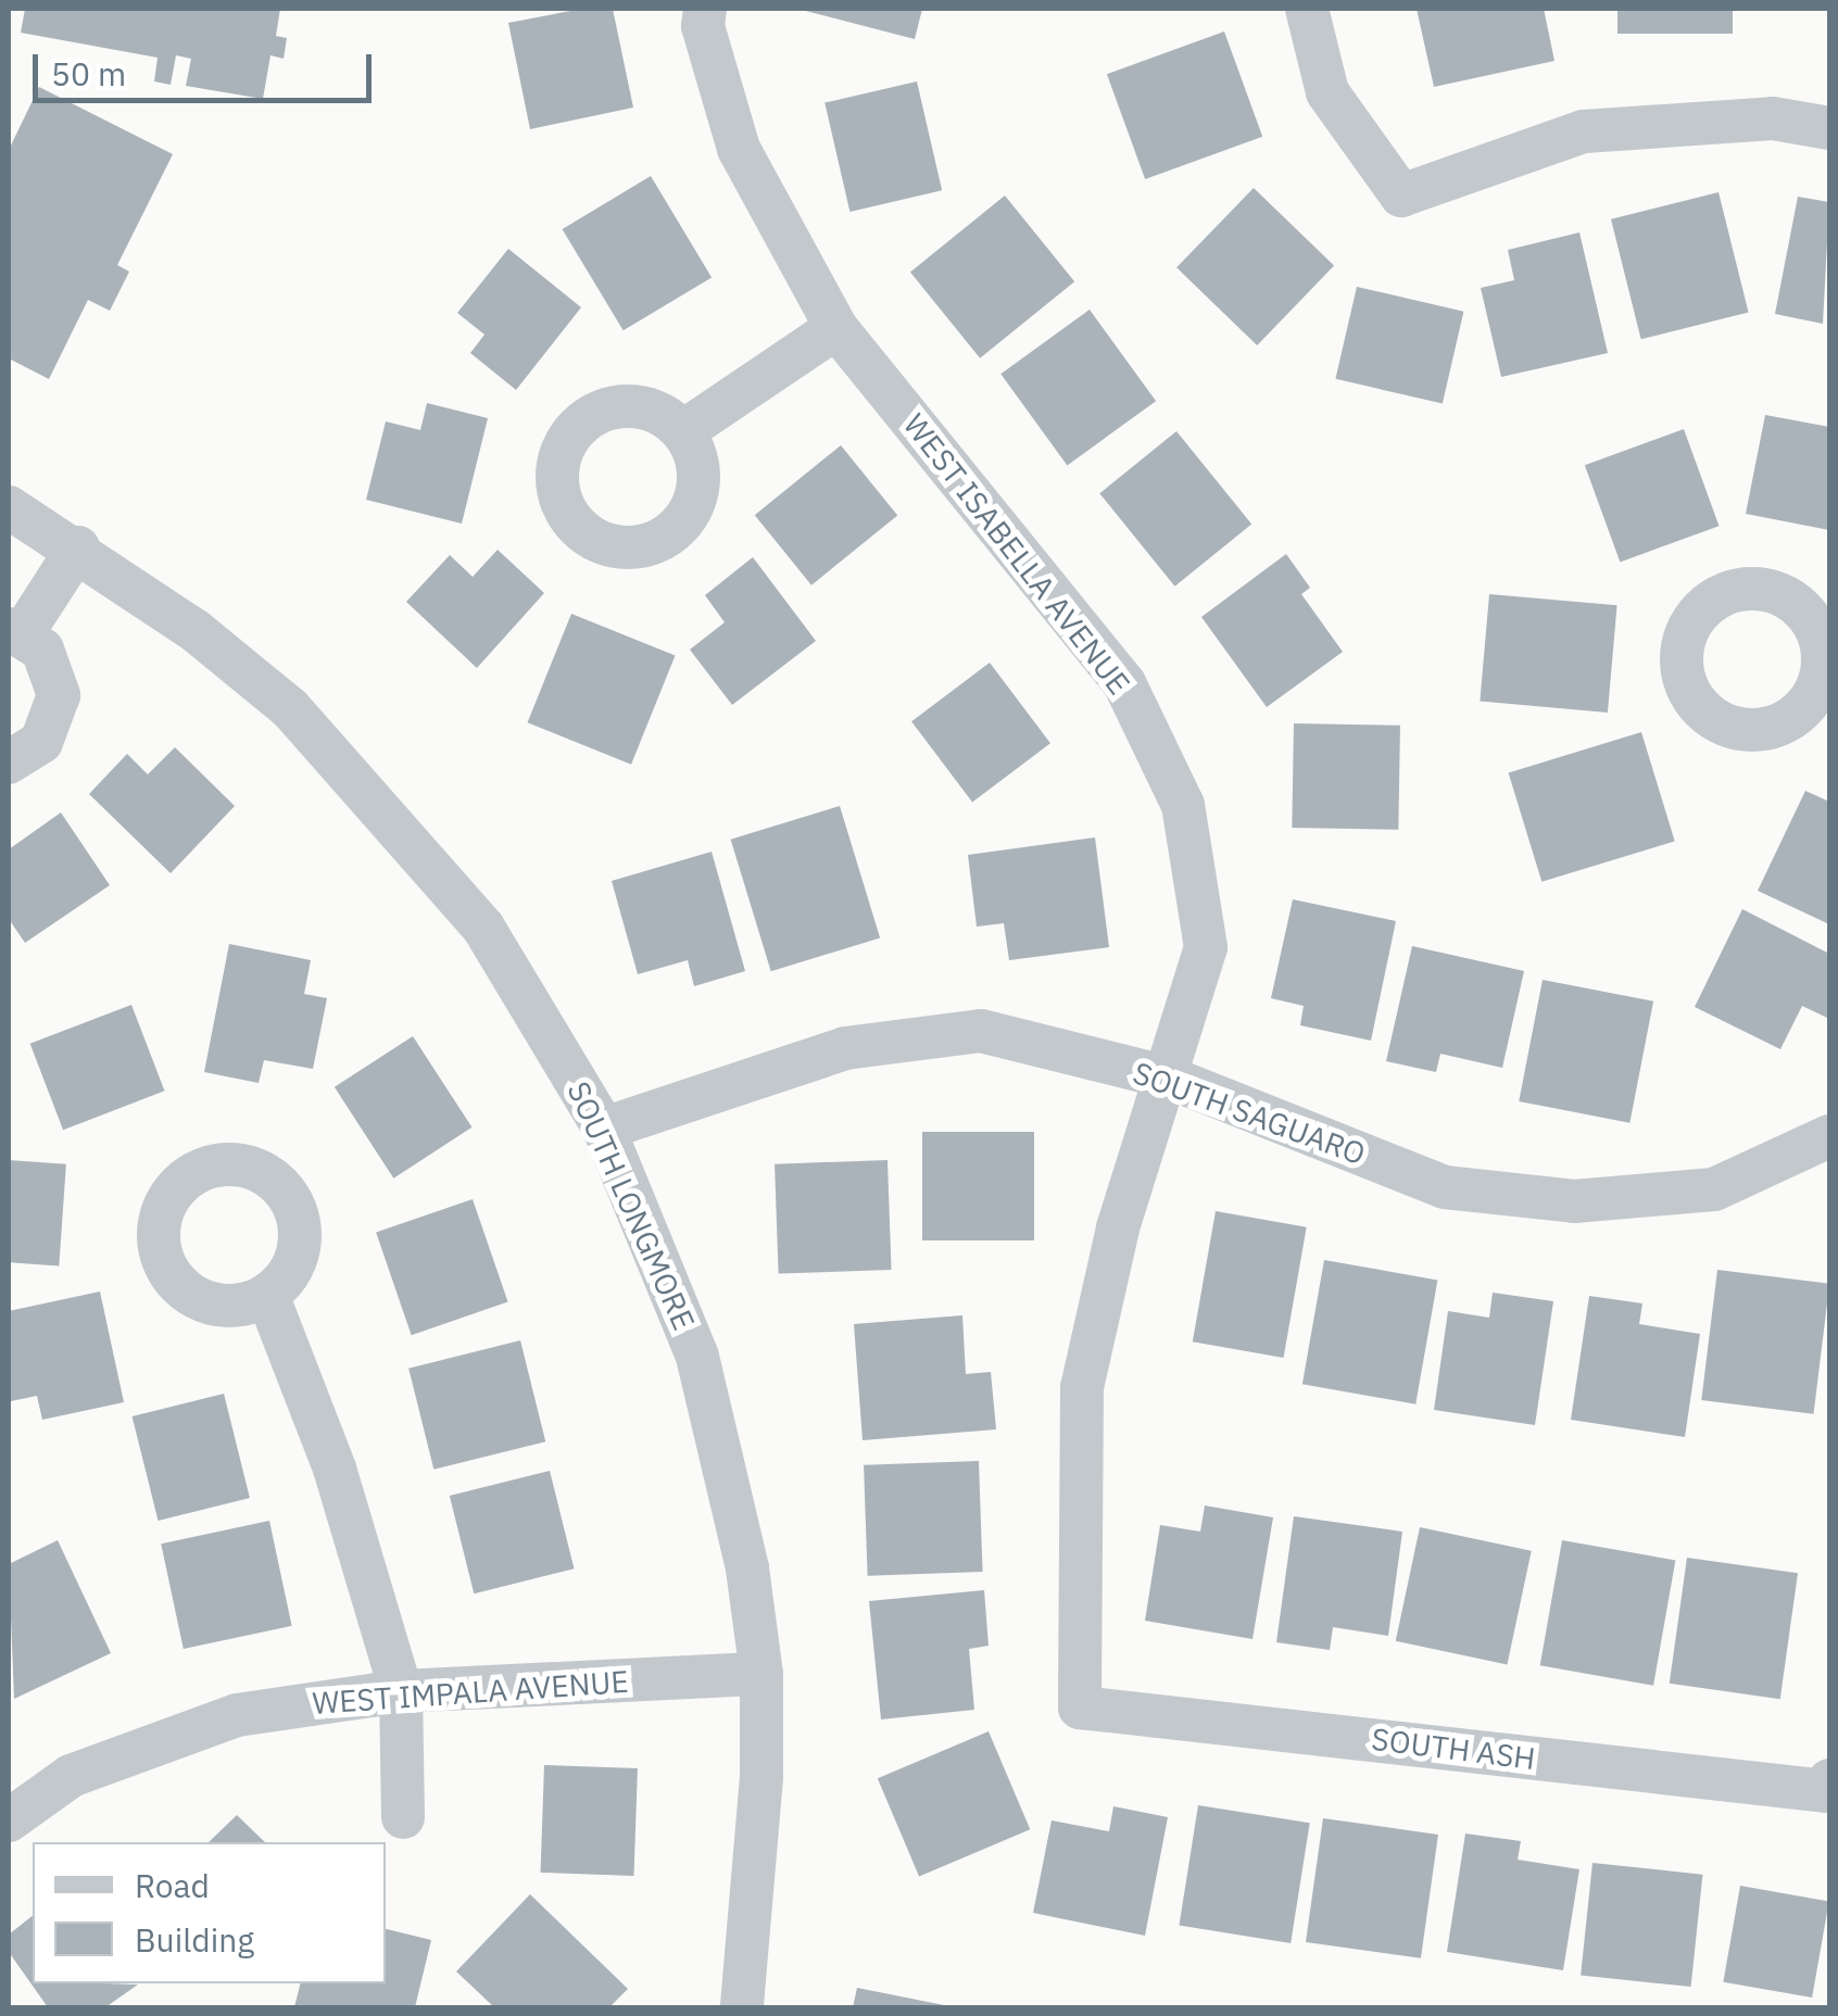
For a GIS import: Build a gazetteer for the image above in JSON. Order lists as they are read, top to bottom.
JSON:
{
  "streets": {
    "street": [
      "WEST ISABELLA AVENUE",
      "SOUTH SAGUARO",
      "SOUTH LONGMORE",
      "WEST IMPALA AVENUE",
      "SOUTH ASH"
    ]
  },
  "crossings": [
    ["WEST ISABELLA AVENUE", "SOUTH SAGUARO"],
    ["WEST ISABELLA AVENUE", "SOUTH ASH"],
    ["SOUTH SAGUARO", "SOUTH LONGMORE"],
    ["SOUTH LONGMORE", "WEST IMPALA AVENUE"]
  ],
  "legend": ["Road", "Building"],
  "scale_bar": "50 m"
}
